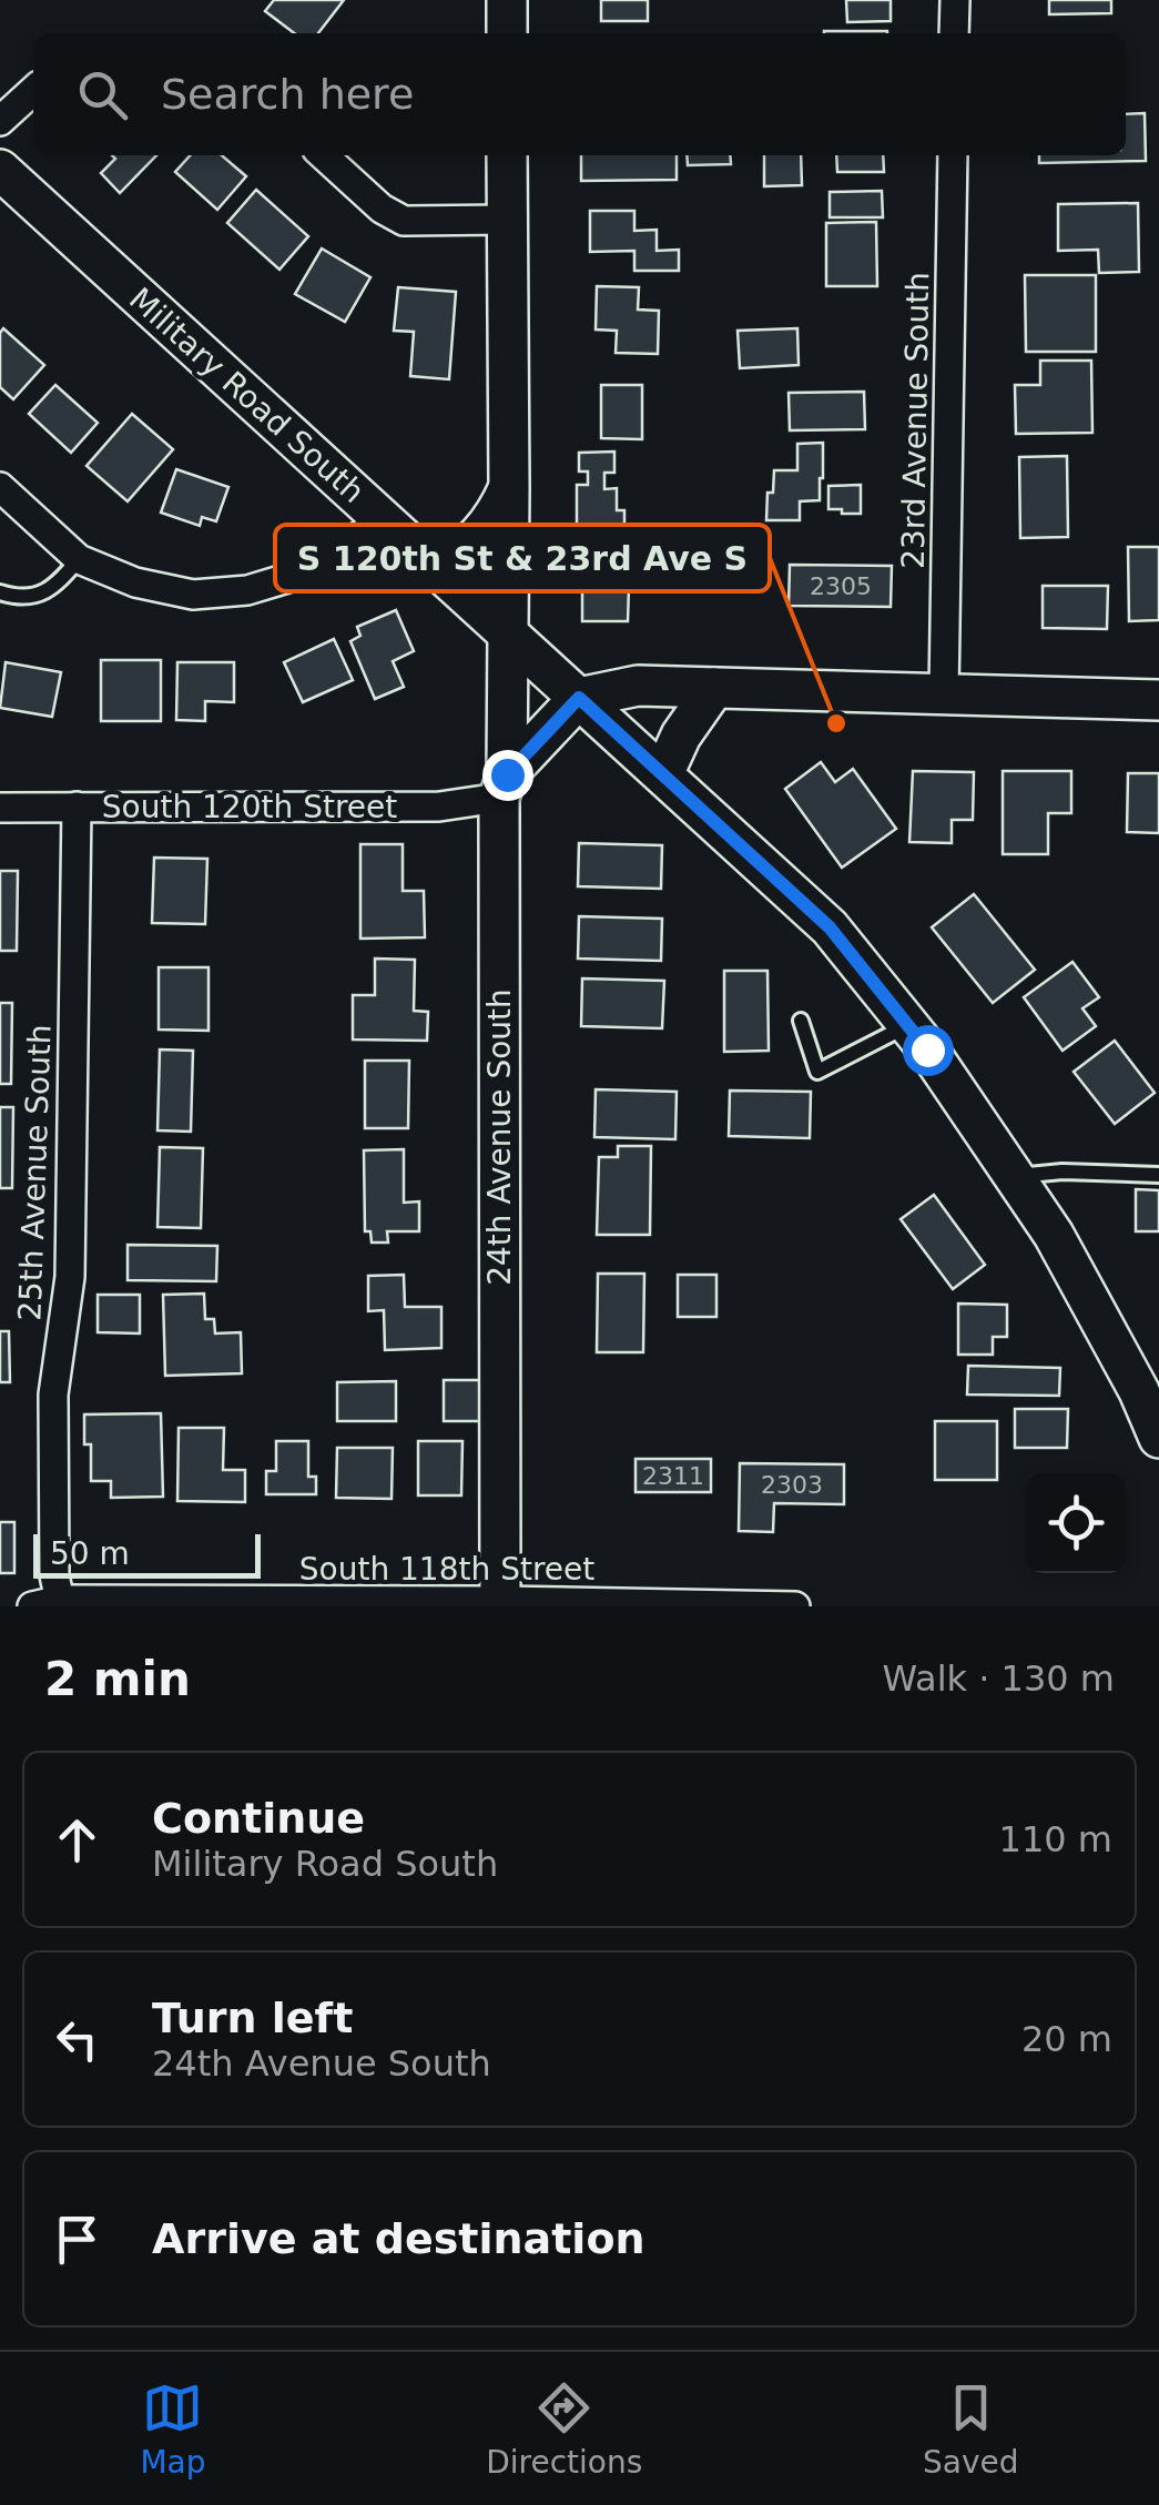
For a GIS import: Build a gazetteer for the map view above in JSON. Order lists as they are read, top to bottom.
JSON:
{
  "streets": {
    "street": [
      "Military Road South",
      "23rd Avenue South",
      "South 120th Street",
      "24th Avenue South",
      "25th Avenue South",
      "South 118th Street"
    ]
  },
  "crossings": [
    ["Military Road South", "24th Avenue South"],
    ["South 120th Street", "24th Avenue South"],
    ["South 120th Street", "25th Avenue South"],
    ["24th Avenue South", "South 118th Street"],
    ["25th Avenue South", "South 118th Street"]
  ],
  "places": ["S 120th St & 23rd Ave S"],
  "house_numbers": ["2305", "2311", "2303"],
  "scale_bar": "50 m",
  "page": {
    "search": "Search here",
    "scale": "50 m",
    "heading": ["2 min", "Walk · 130 m"],
    "list": [
      ["Continue", "Military Road South", "110 m"],
      ["Turn left", "24th Avenue South", "20 m"],
      "Arrive at destination"
    ],
    "nav": ["Map", "Directions", "Saved"]
  }
}
